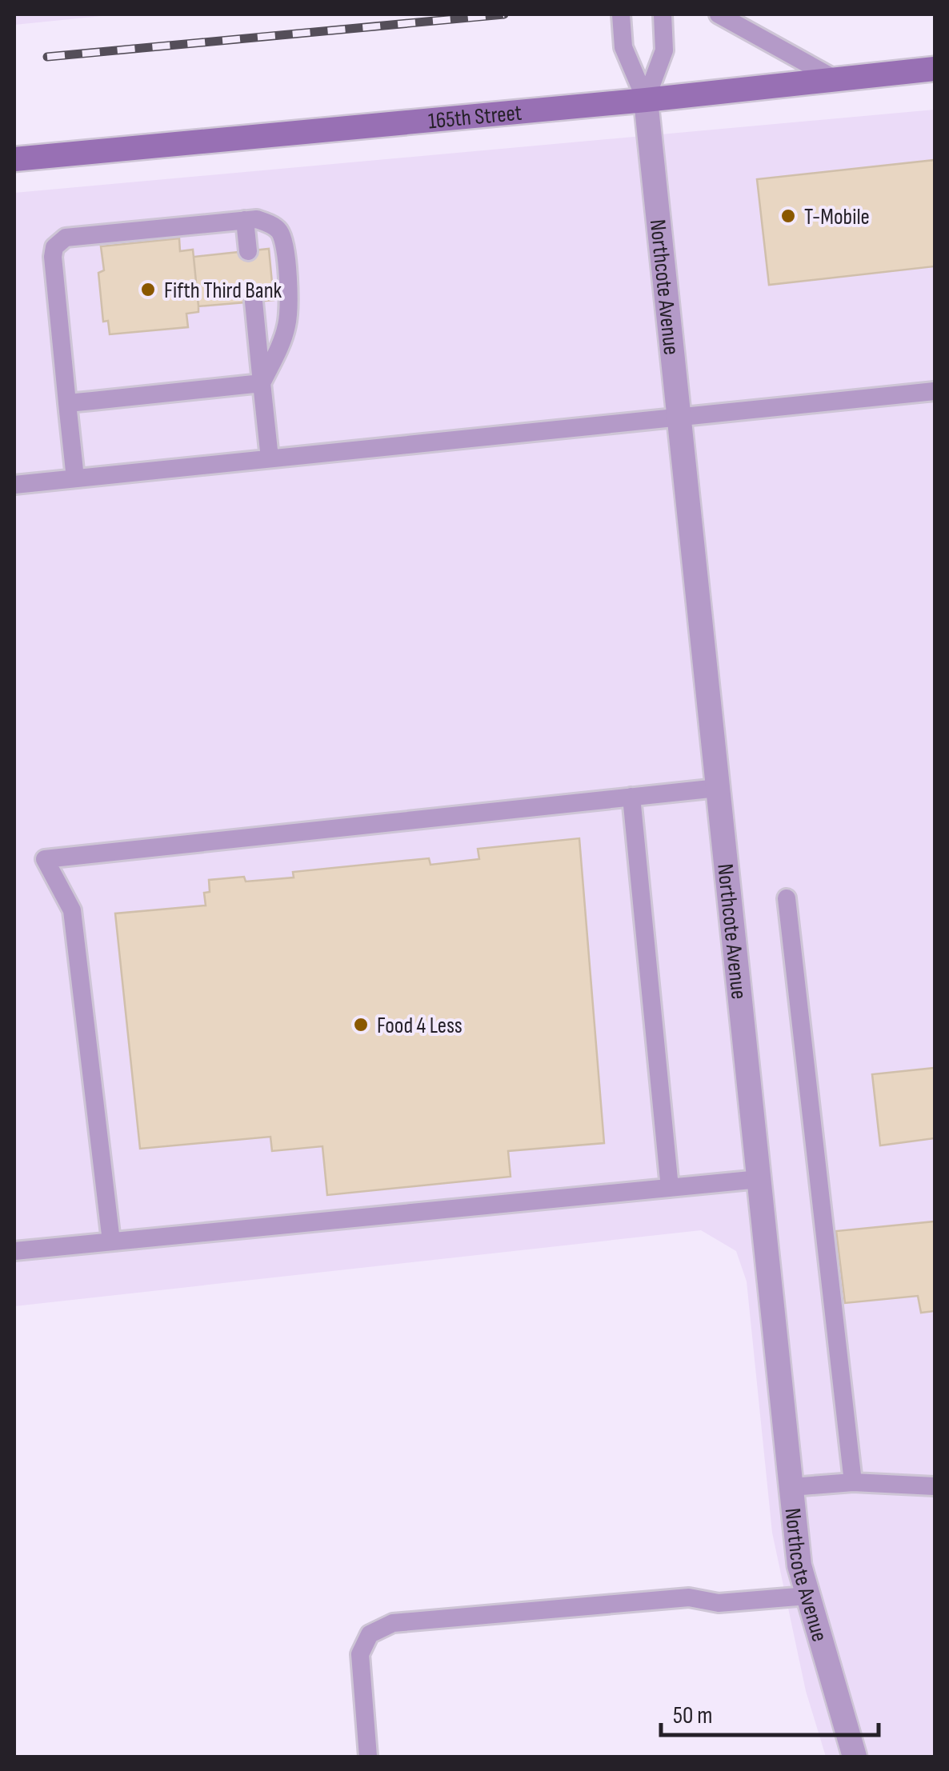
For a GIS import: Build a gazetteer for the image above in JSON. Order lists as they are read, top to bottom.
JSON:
{
  "streets": {
    "main road": ["165th Street"],
    "street": ["Northcote Avenue"]
  },
  "crossings": [
    ["165th Street", "Northcote Avenue"]
  ],
  "places": ["T-Mobile", "Fifth Third Bank", "Food 4 Less"],
  "scale_bar": "50 m"
}
